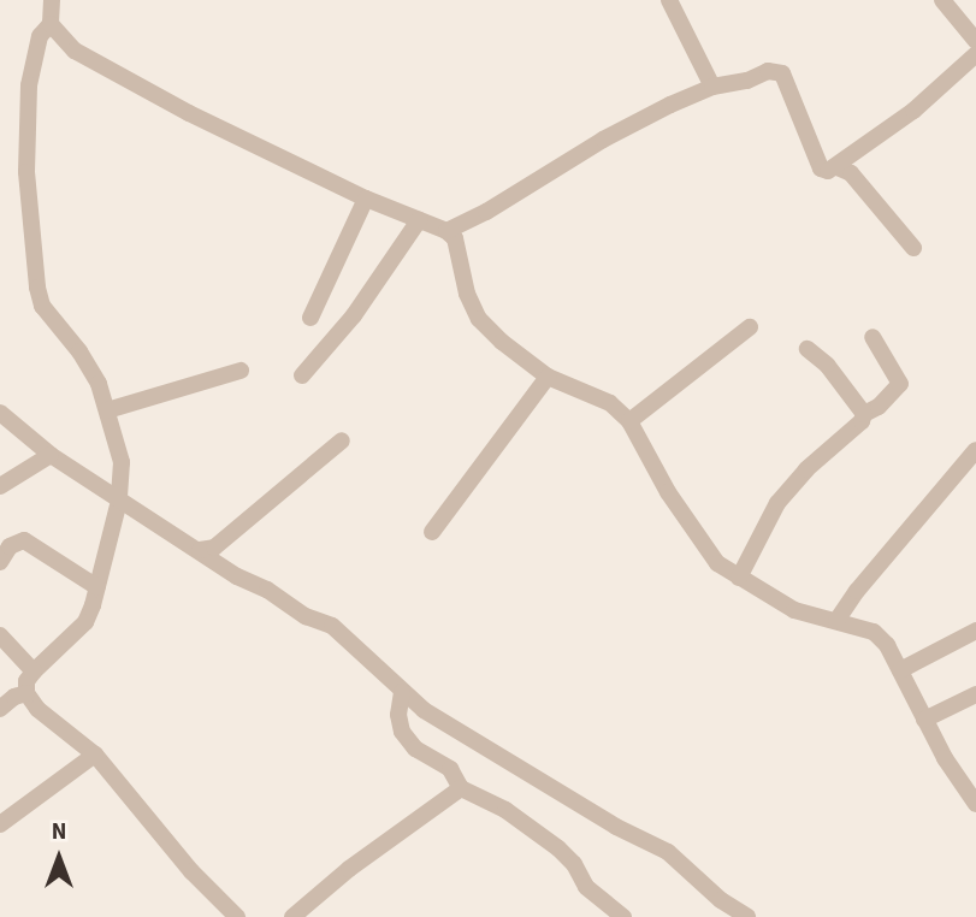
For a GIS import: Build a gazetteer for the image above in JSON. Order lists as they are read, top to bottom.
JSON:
{
  "north": "top"
}
